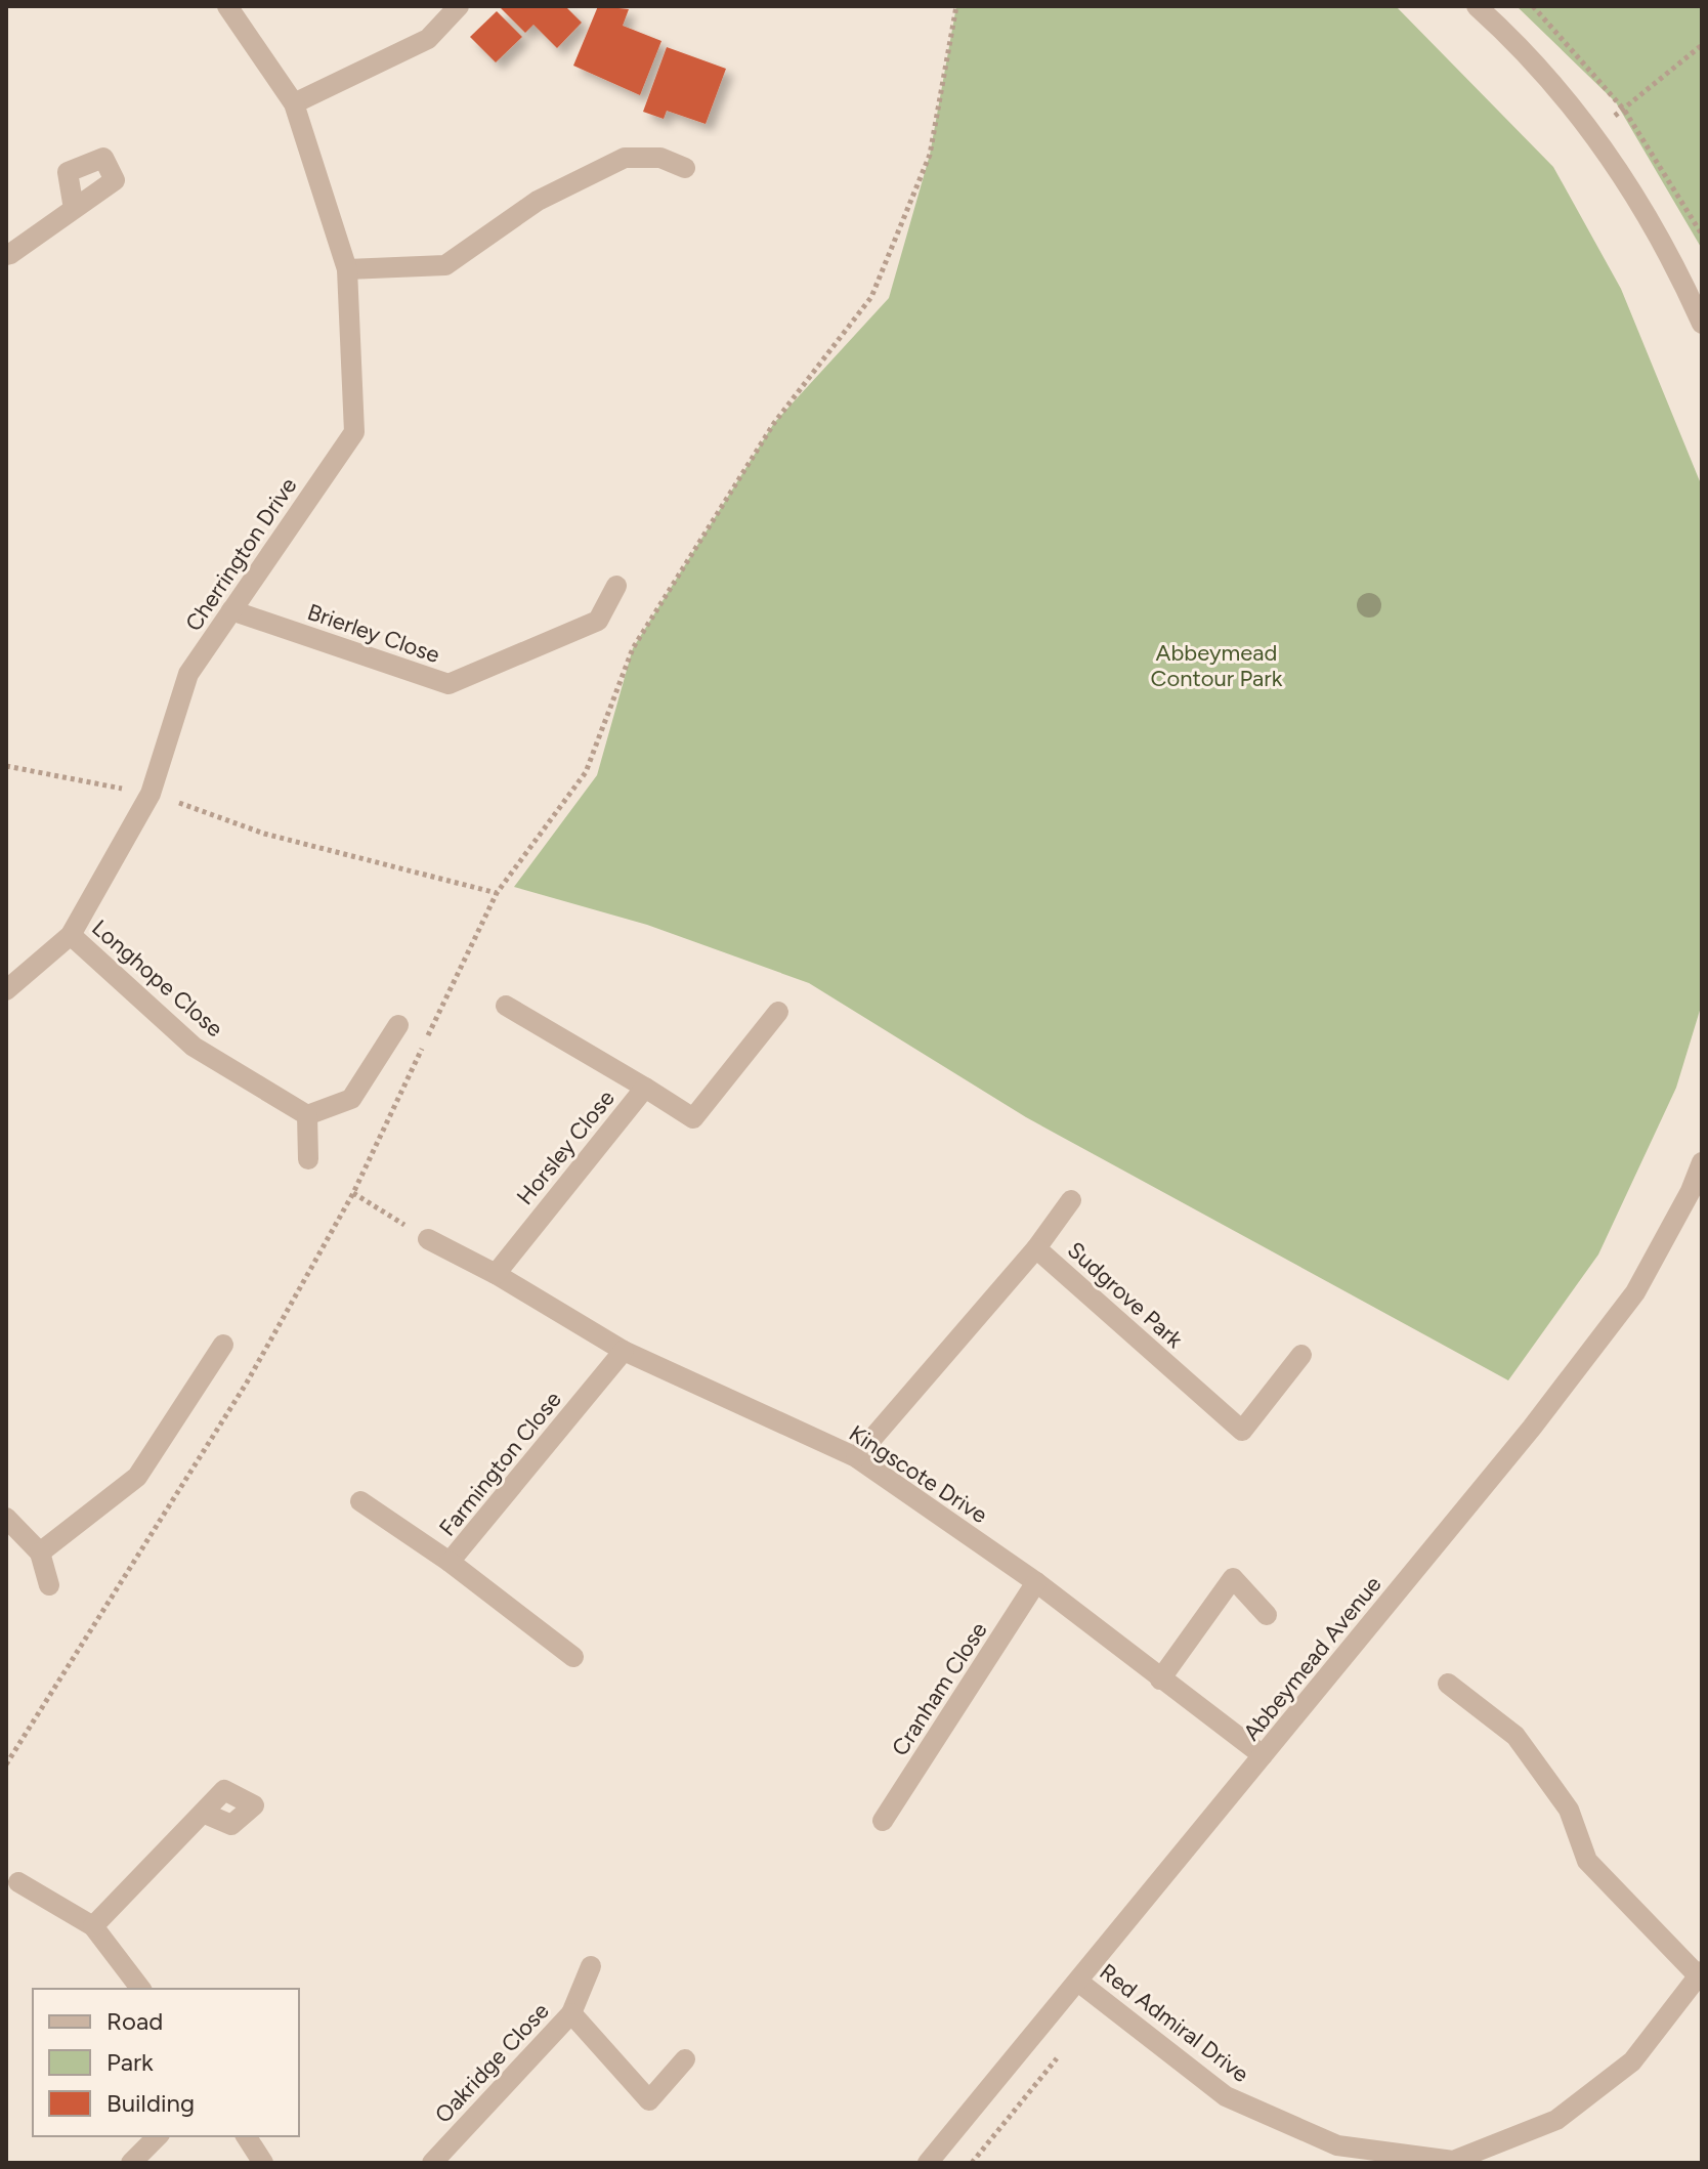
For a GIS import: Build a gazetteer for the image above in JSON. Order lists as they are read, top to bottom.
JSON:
{
  "streets": {
    "street": [
      "Cherrington Drive",
      "Brierley Close",
      "Longhope Close",
      "Horsley Close",
      "Sudgrove Park",
      "Farmington Close",
      "Kingscote Drive",
      "Abbeymead Avenue",
      "Cranham Close",
      "Red Admiral Drive",
      "Oakridge Close"
    ]
  },
  "crossings": [
    ["Cherrington Drive", "Brierley Close"],
    ["Cherrington Drive", "Longhope Close"],
    ["Horsley Close", "Kingscote Drive"],
    ["Sudgrove Park", "Kingscote Drive"],
    ["Farmington Close", "Kingscote Drive"],
    ["Kingscote Drive", "Abbeymead Avenue"],
    ["Kingscote Drive", "Cranham Close"],
    ["Abbeymead Avenue", "Red Admiral Drive"]
  ],
  "parks": ["Abbeymead Contour Park"],
  "legend": ["Road", "Park", "Building"]
}
